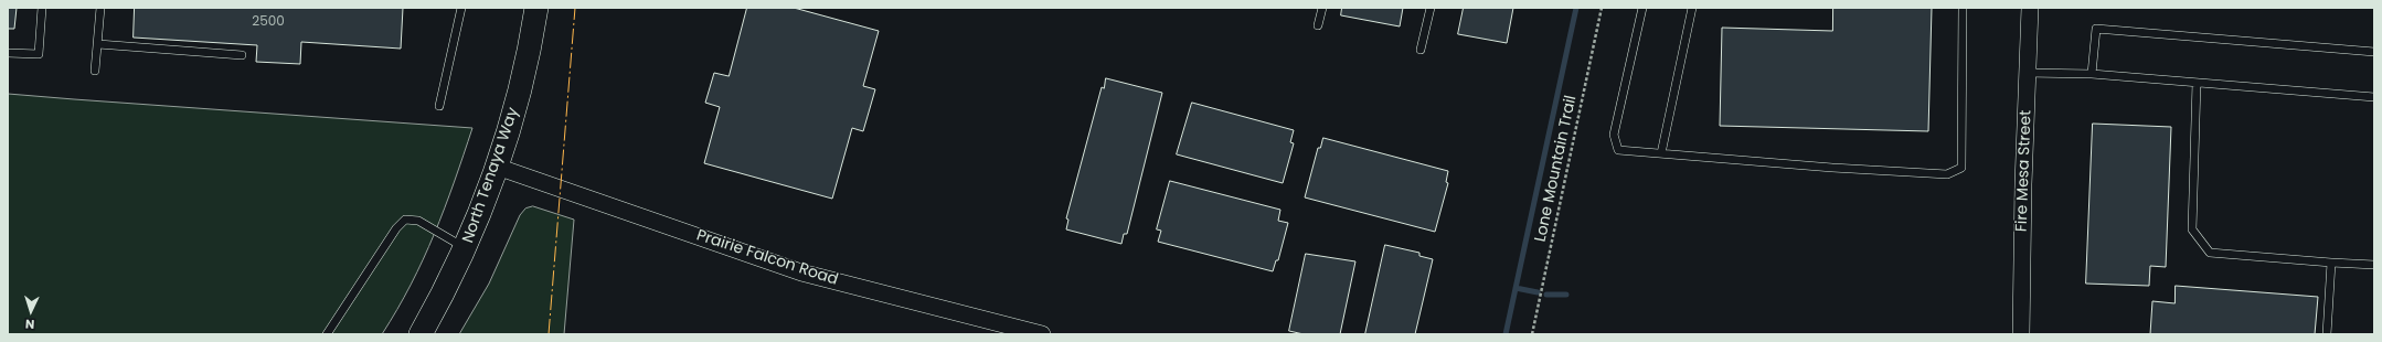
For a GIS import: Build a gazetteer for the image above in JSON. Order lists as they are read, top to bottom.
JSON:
{
  "streets": {
    "main road": ["North Tenaya Way"],
    "street": ["Fire Mesa Street", "Prairie Falcon Road"],
    "path": ["Lone Mountain Trail"]
  },
  "crossings": [
    ["North Tenaya Way", "Prairie Falcon Road"]
  ],
  "house_numbers": ["2500"],
  "north": "bottom"
}
